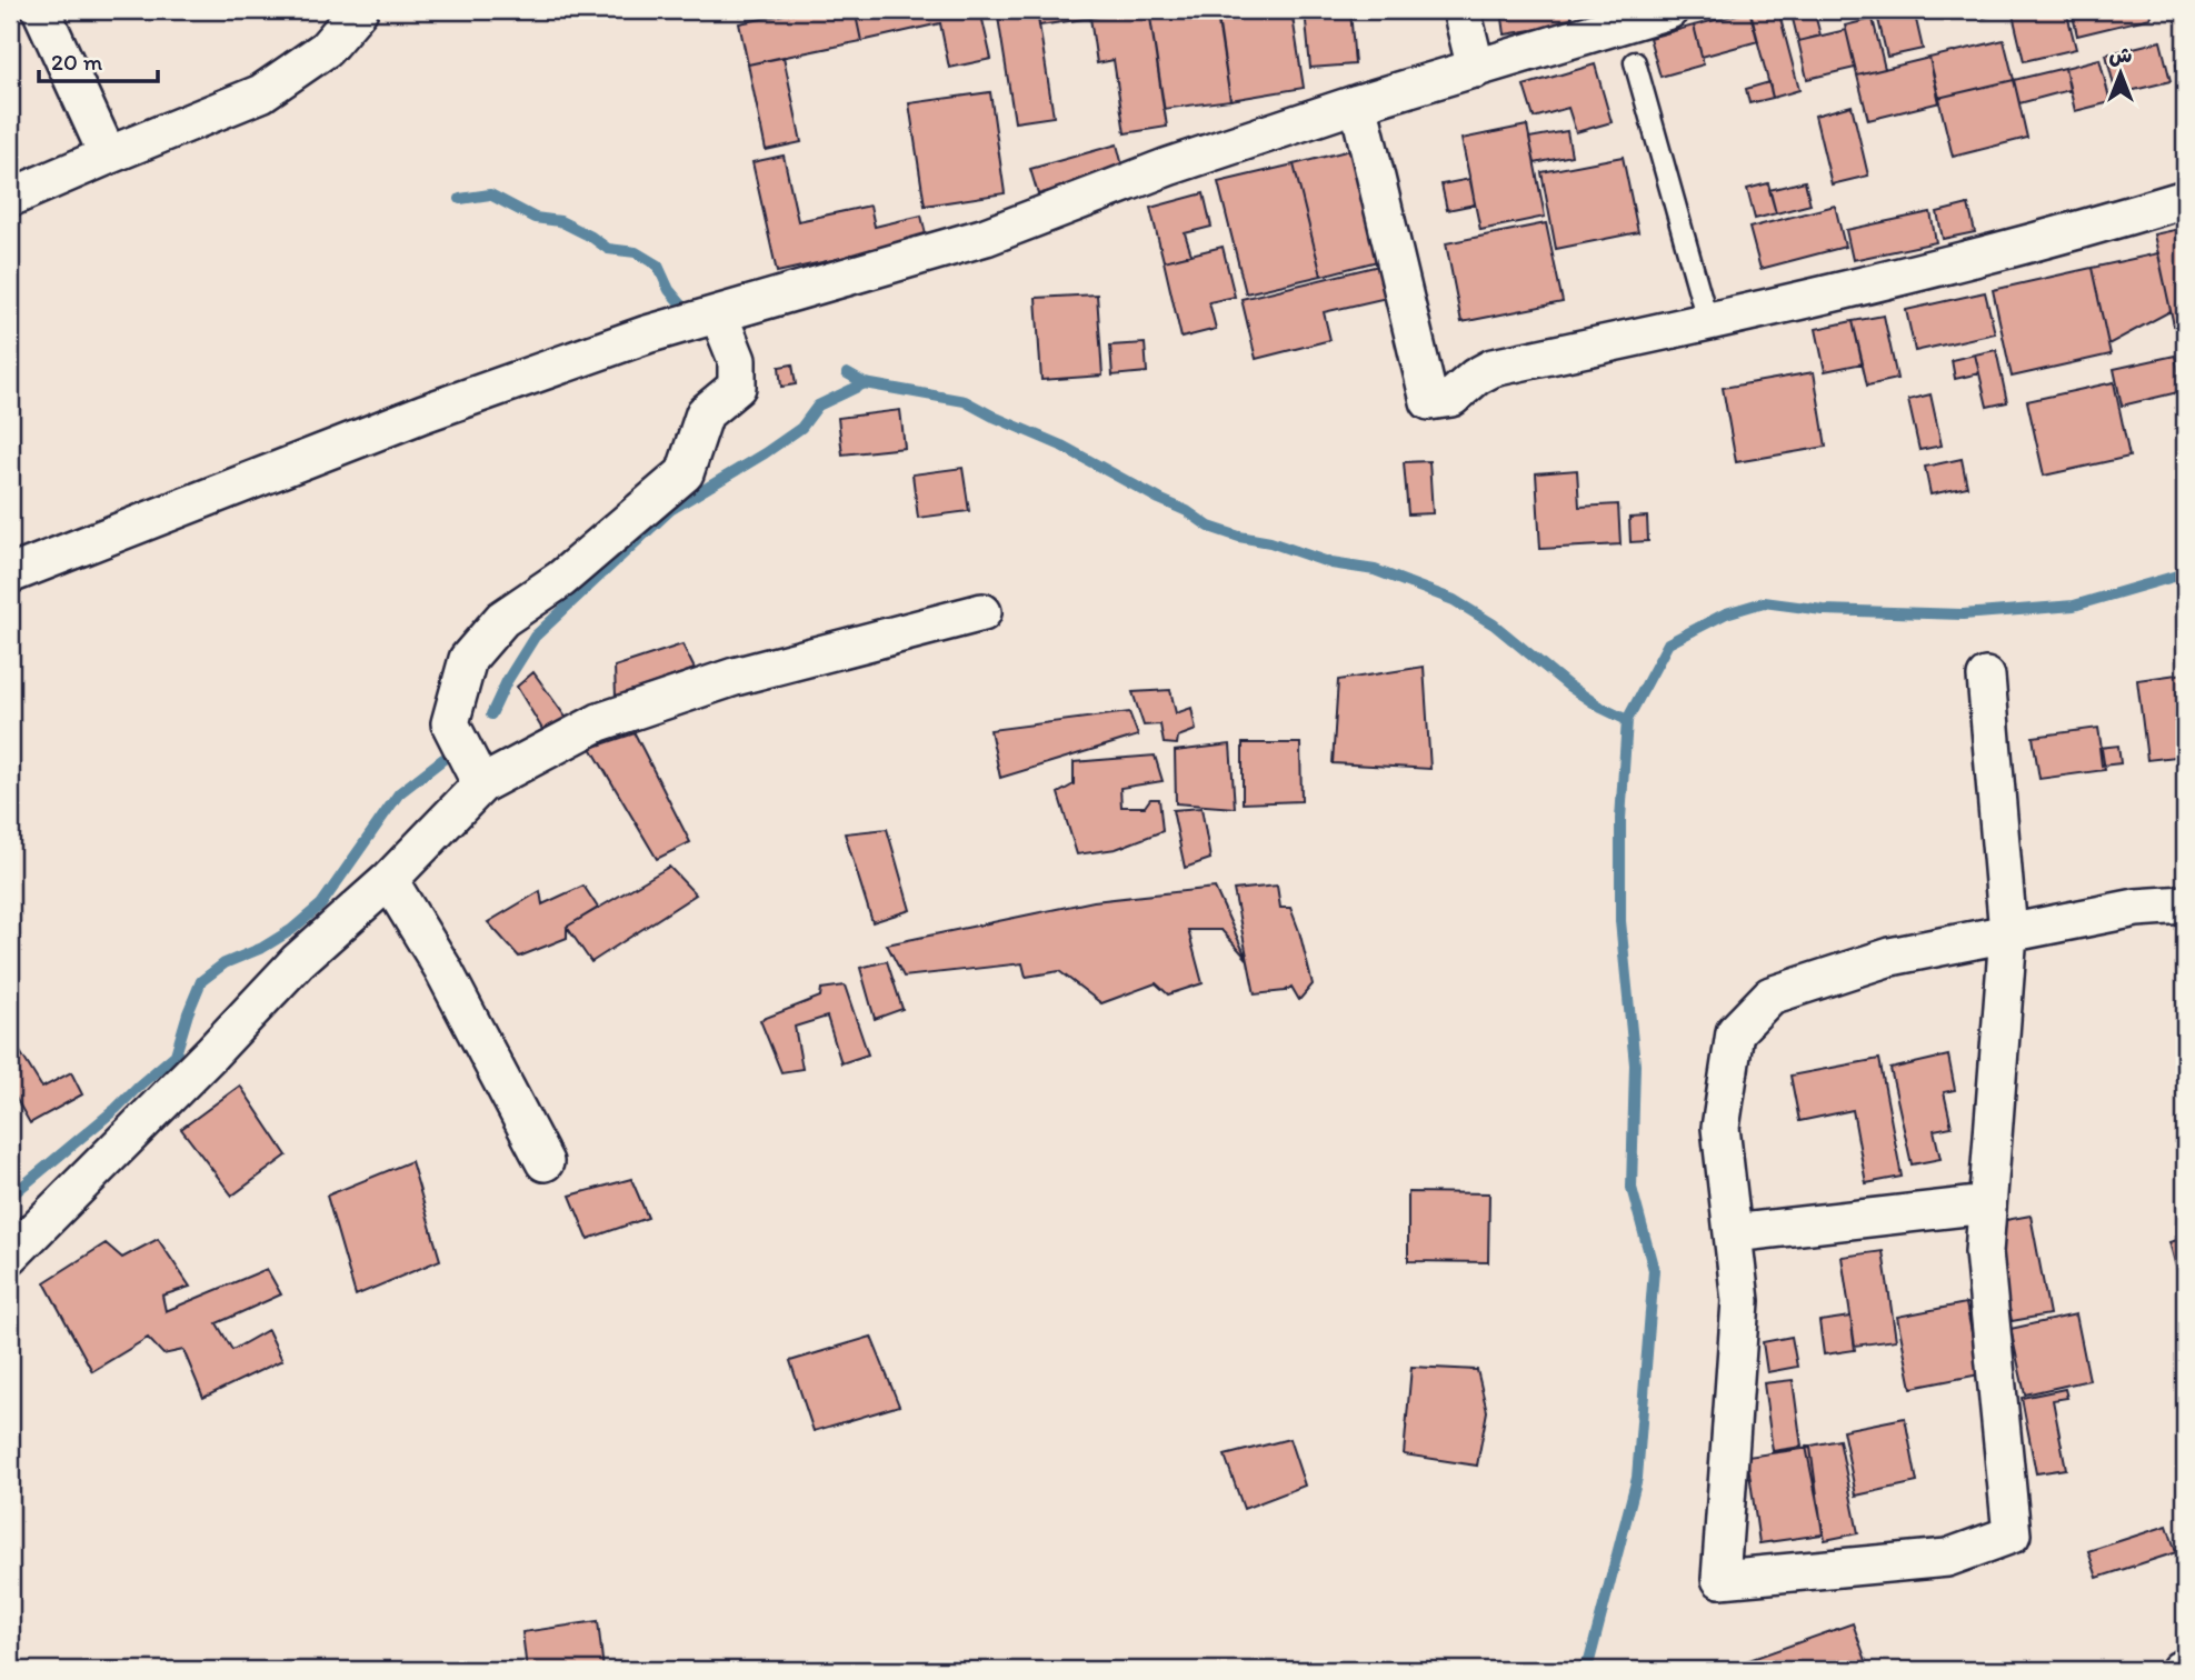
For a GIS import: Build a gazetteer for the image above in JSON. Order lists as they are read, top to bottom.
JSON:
{
  "scale_bar": "20 m",
  "north": "top"
}
